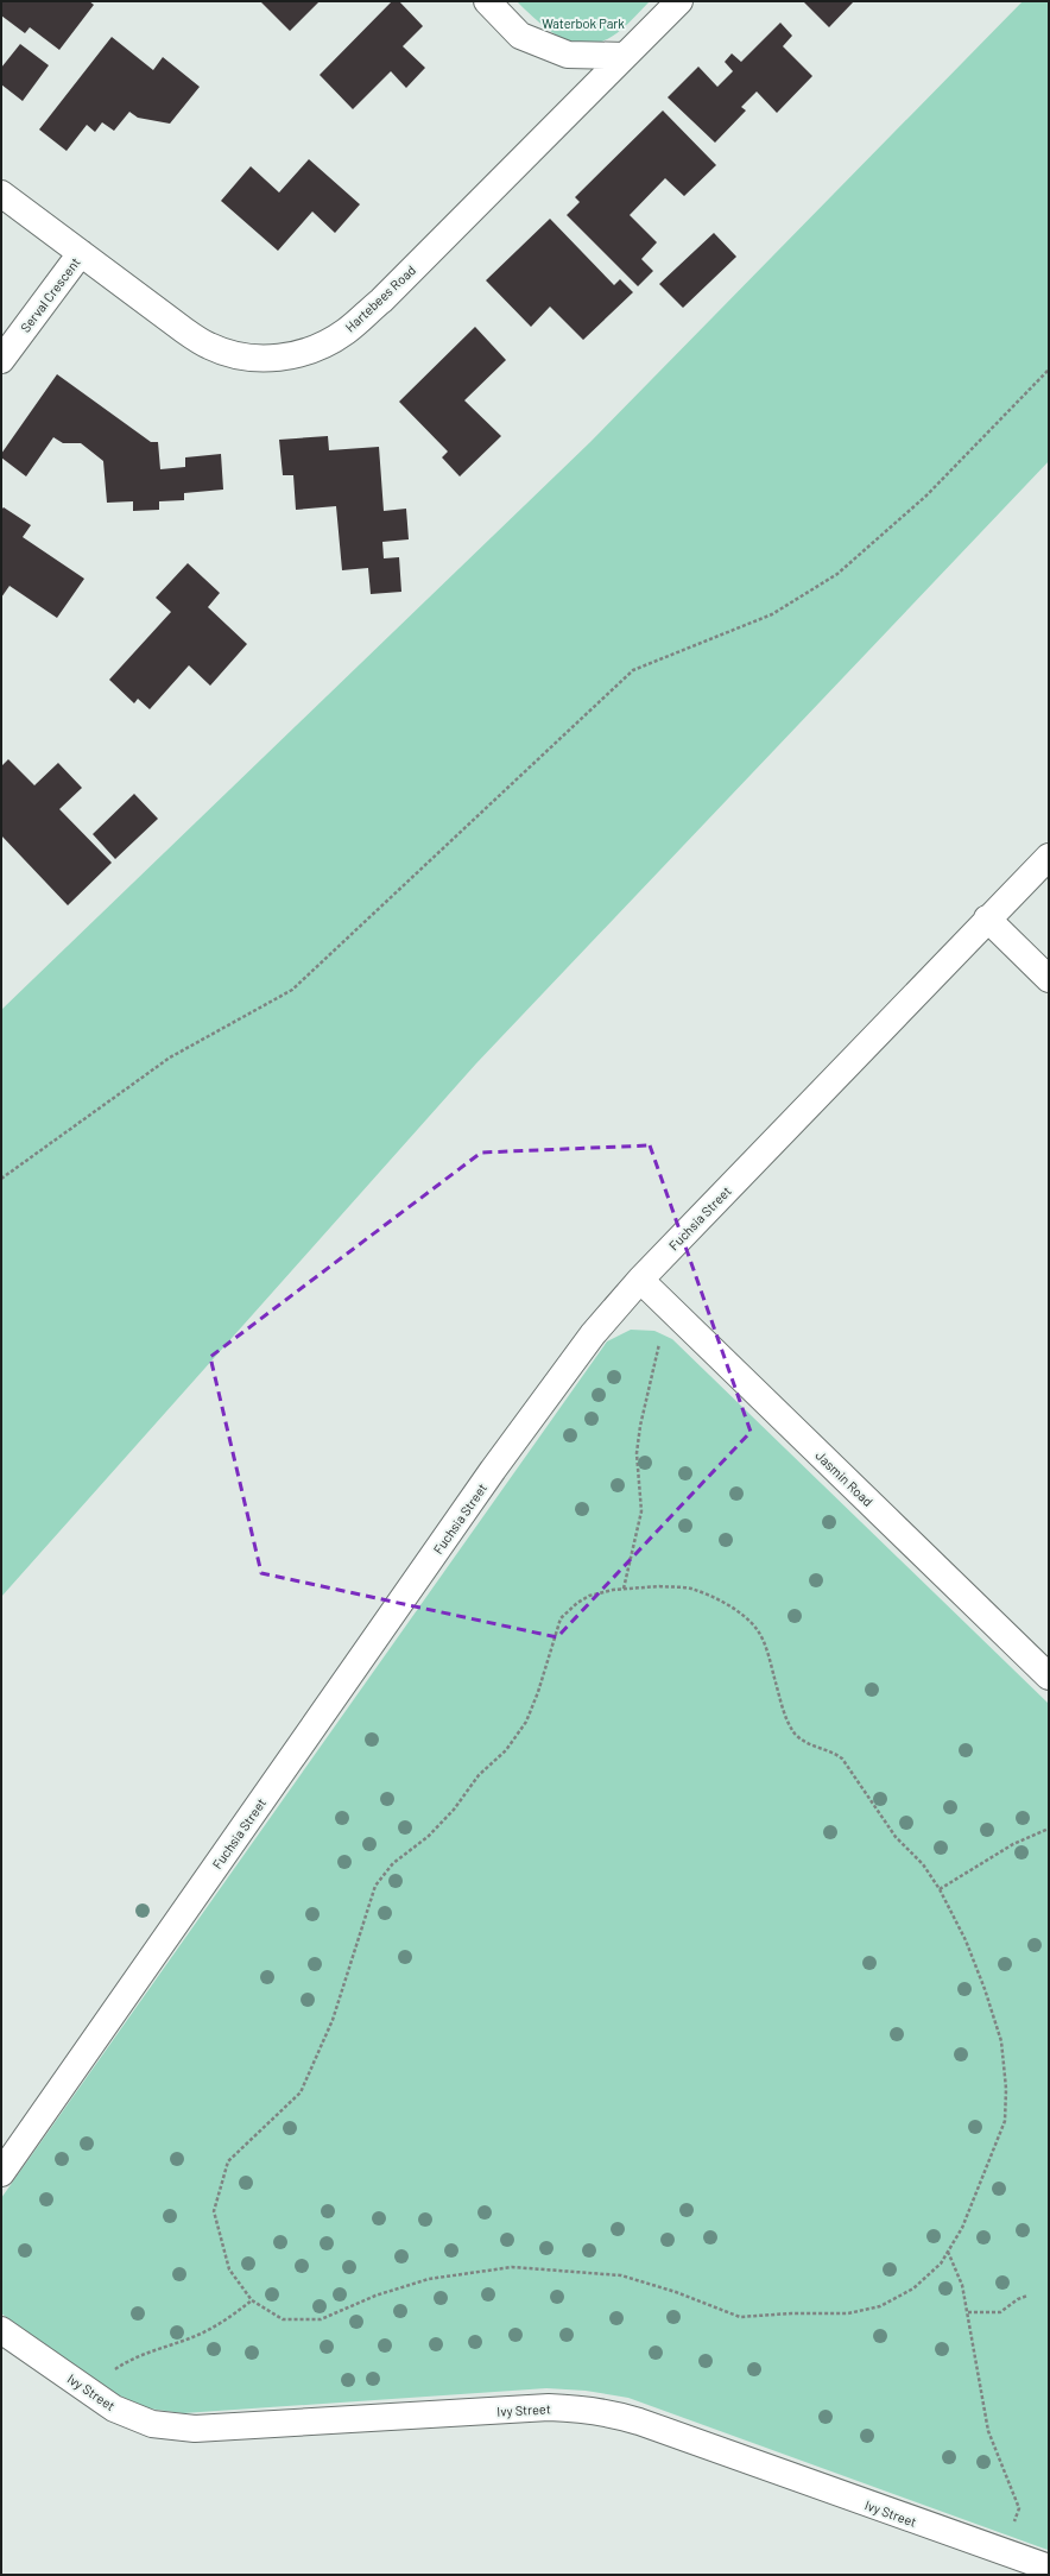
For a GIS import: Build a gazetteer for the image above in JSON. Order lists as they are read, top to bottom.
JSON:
{
  "streets": {
    "street": [
      "Serval Crescent",
      "Hartebees Road",
      "Fuchsia Street",
      "Jasmin Road",
      "Ivy Street"
    ]
  },
  "crossings": [
    ["Serval Crescent", "Hartebees Road"],
    ["Fuchsia Street", "Jasmin Road"]
  ],
  "parks": ["Waterbok Park"]
}
